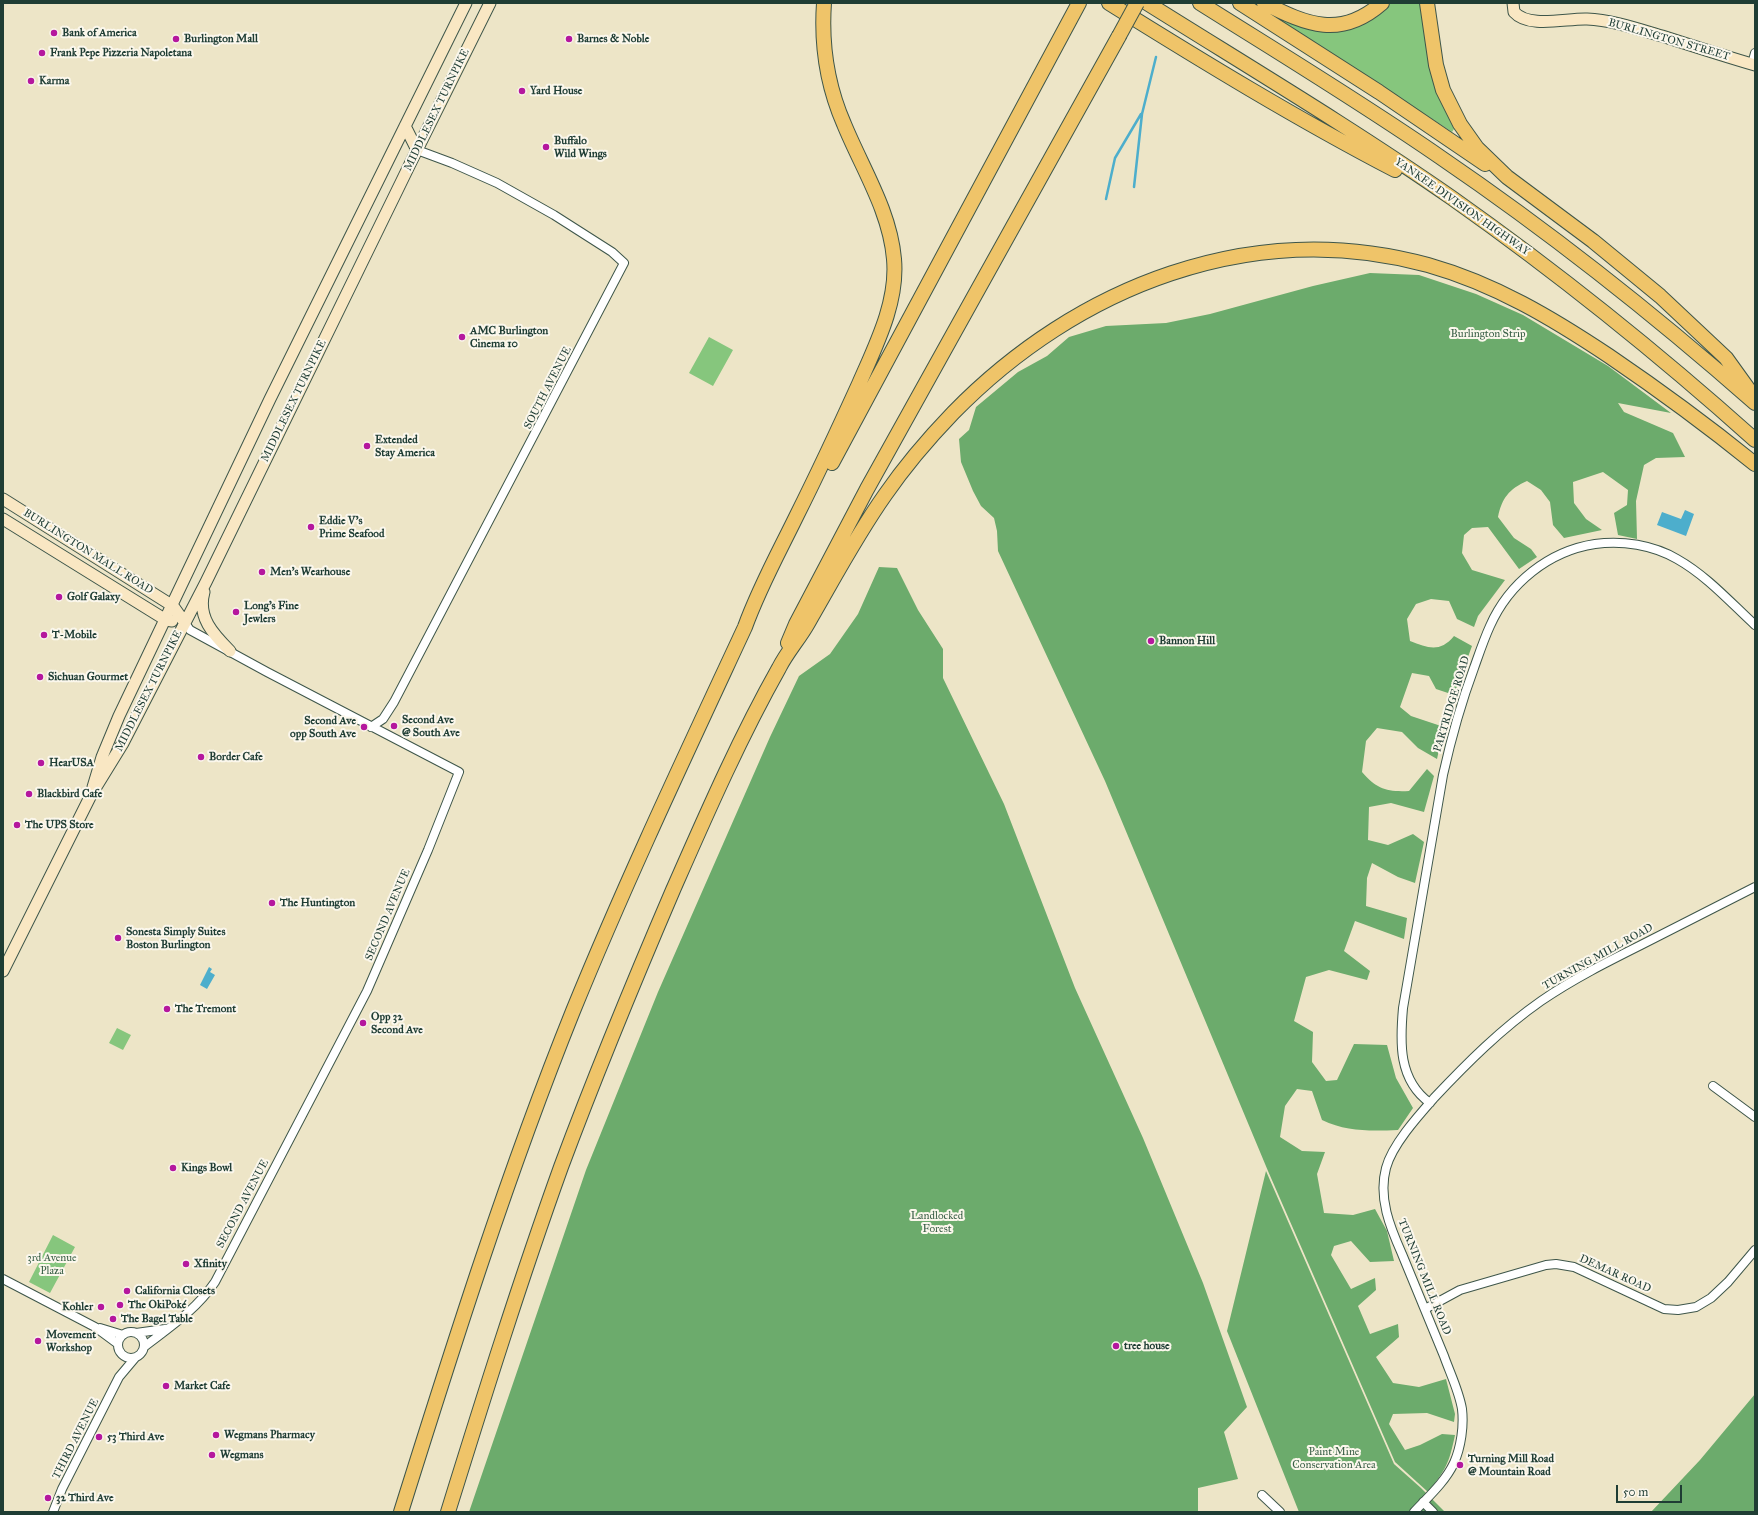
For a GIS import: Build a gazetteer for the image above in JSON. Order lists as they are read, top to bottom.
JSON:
{
  "streets": {
    "highway": ["YANKEE DIVISION HIGHWAY"],
    "main road": ["BURLINGTON STREET", "MIDDLESEX TURNPIKE", "BURLINGTON MALL ROAD"],
    "street": [
      "SOUTH AVENUE",
      "PARTRIDGE ROAD",
      "SECOND AVENUE",
      "TURNING MILL ROAD",
      "DEMAR ROAD",
      "THIRD AVENUE"
    ]
  },
  "crossings": [
    ["MIDDLESEX TURNPIKE", "SOUTH AVENUE"],
    ["MIDDLESEX TURNPIKE", "BURLINGTON MALL ROAD"],
    ["MIDDLESEX TURNPIKE", "SECOND AVENUE"],
    ["SOUTH AVENUE", "SECOND AVENUE"],
    ["PARTRIDGE ROAD", "TURNING MILL ROAD"],
    ["SECOND AVENUE", "THIRD AVENUE"],
    ["TURNING MILL ROAD", "DEMAR ROAD"]
  ],
  "parks": [
    "Burlington Strip",
    "Landlocked Forest",
    "3rd Avenue Plaza",
    "Paint Mine Conservation Area"
  ],
  "places": [
    "Bank of America",
    "Burlington Mall",
    "Barnes & Noble",
    "Frank Pepe Pizzeria Napoletana",
    "Karma",
    "Yard House",
    "Buffalo Wild Wings",
    "AMC Burlington Cinema 10",
    "Extended Stay America",
    "Eddie V's Prime Seafood",
    "Men's Wearhouse",
    "Golf Galaxy",
    "Long's Fine Jewlers",
    "T-Mobile",
    "Bannon Hill",
    "Sichuan Gourmet",
    "Second Ave @ South Ave",
    "Second Ave opp South Ave",
    "Border Cafe",
    "HearUSA",
    "Blackbird Cafe",
    "The UPS Store",
    "The Huntington",
    "Sonesta Simply Suites Boston Burlington",
    "The Tremont",
    "Opp 32 Second Ave",
    "Kings Bowl",
    "Xfinity",
    "California Closets",
    "The OkiPoké",
    "Kohler",
    "The Bagel Table",
    "Movement Workshop",
    "tree house",
    "Market Cafe",
    "Wegmans Pharmacy",
    "53 Third Ave",
    "Wegmans",
    "Turning Mill Road @ Mountain Road",
    "32 Third Ave"
  ],
  "scale_bar": "50 m"
}
